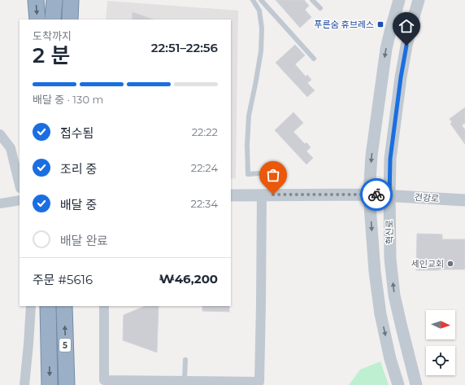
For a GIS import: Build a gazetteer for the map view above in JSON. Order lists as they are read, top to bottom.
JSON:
{
  "streets": {
    "highway": ["5"],
    "street": ["건강로", "혁신로"]
  },
  "crossings": [
    ["건강로", "혁신로"]
  ],
  "places": {
    "transit": ["푸른숨 휴브레스"],
    "other": ["세인교회"]
  },
  "north": "right",
  "page": {
    "heading": ["2 분", "도착까지", "22:51–22:56"],
    "panel": ["주문 #5616", "₩46,200"],
    "bar": "배달 중 · 130 m",
    "list": [
      ["접수됨", "22:22"],
      ["조리 중", "22:24"],
      ["배달 중", "22:34"],
      "배달 완료"
    ]
  }
}
